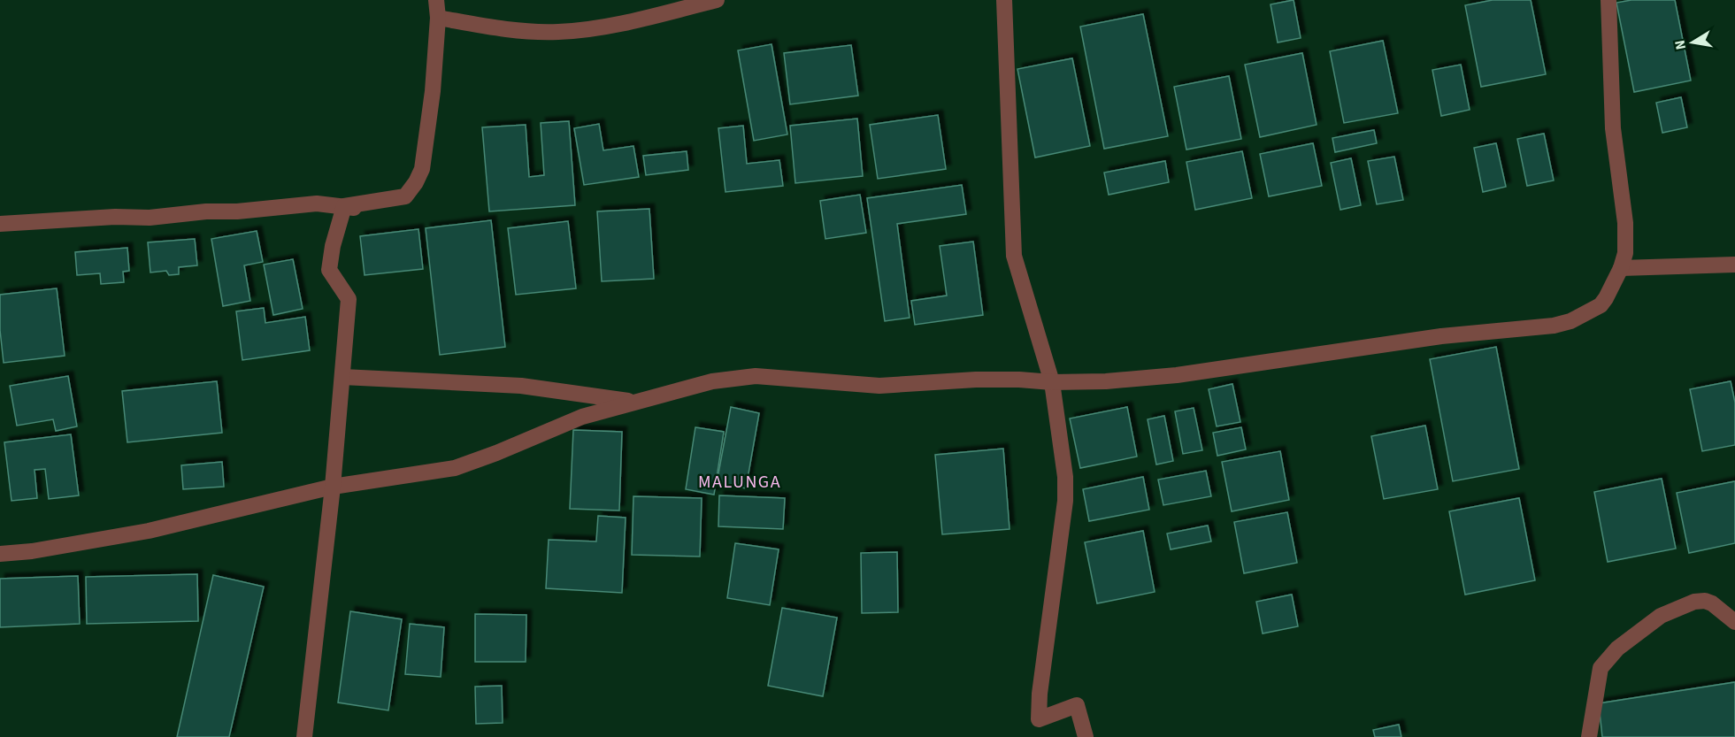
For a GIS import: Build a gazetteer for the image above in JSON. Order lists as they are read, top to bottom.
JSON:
{
  "districts": ["MALUNGA"],
  "north": "left"
}
